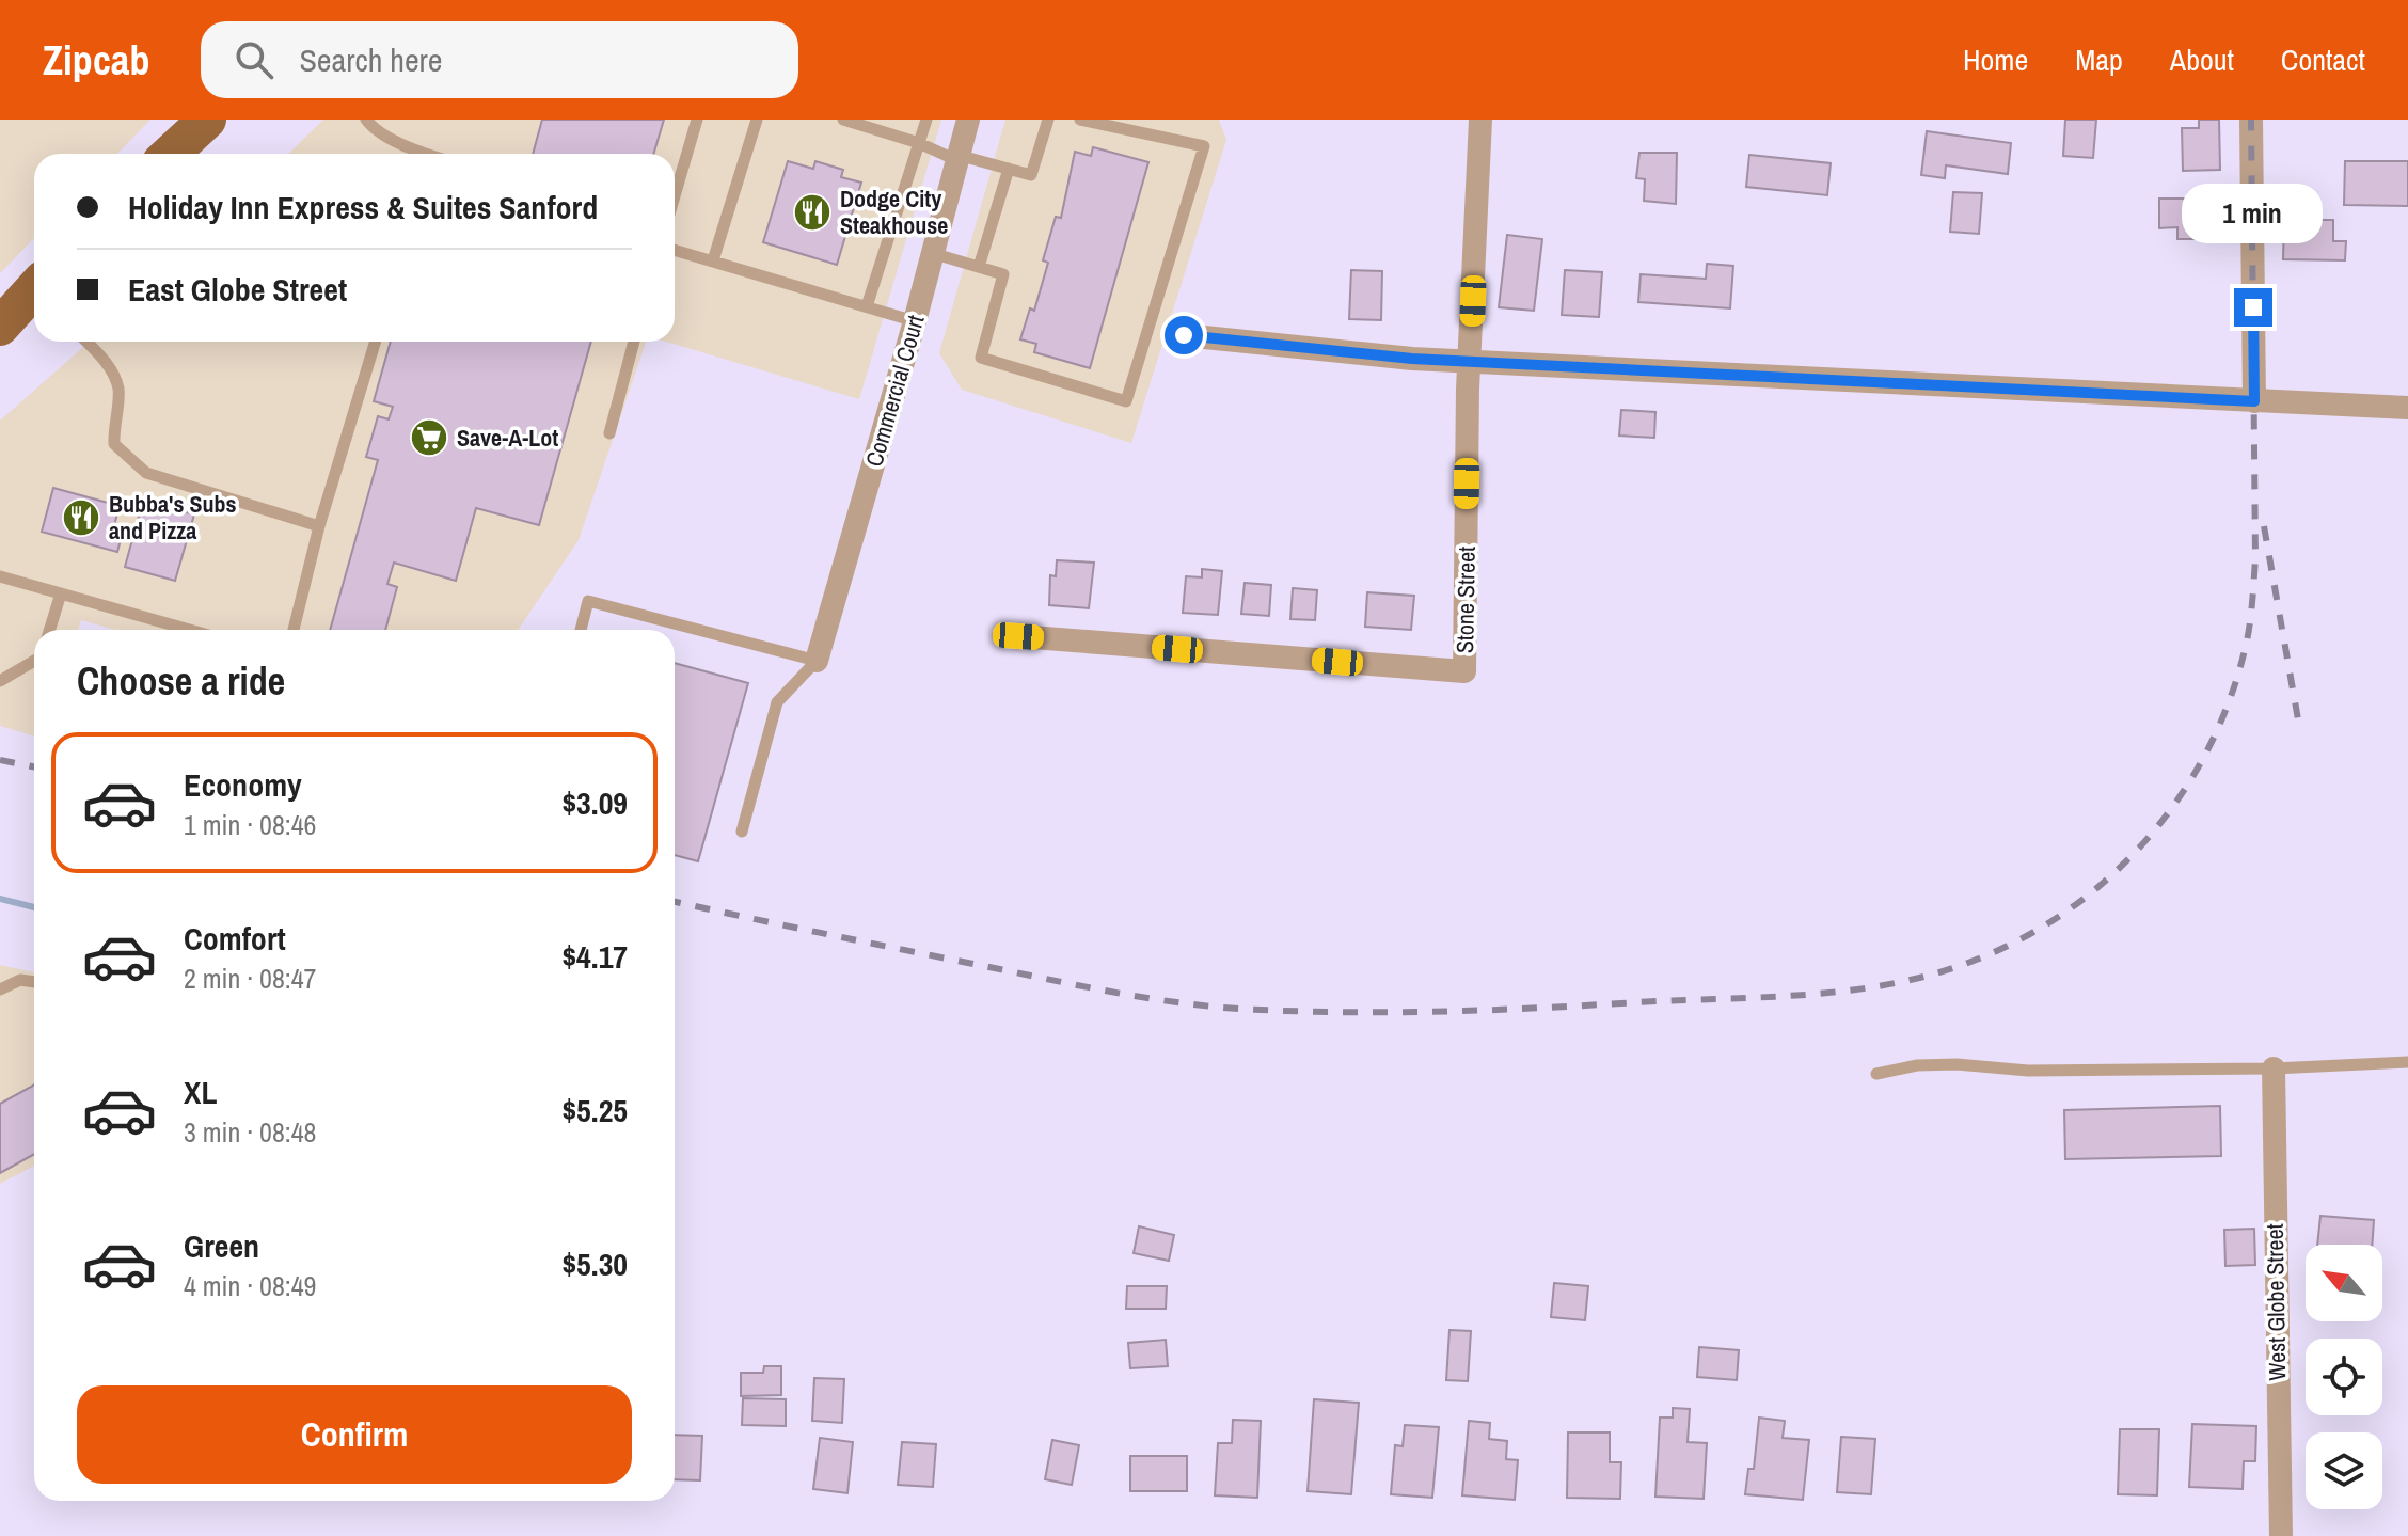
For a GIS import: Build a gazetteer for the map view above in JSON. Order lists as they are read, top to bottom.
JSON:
{
  "streets": {
    "street": ["Commercial Court", "Stone Street", "West Globe Street"]
  },
  "places": {
    "restaurant": ["Dodge City Steakhouse", "Bubba's Subs and Pizza"],
    "supermarket": ["Save-A-Lot"]
  },
  "north": "top left",
  "page": {
    "header": "Zipcab",
    "search": "Search here",
    "nav": [
      "Home",
      "Map",
      "About",
      "Contact"
    ],
    "banner": ["Holiday Inn Express & Suites Sanford", "East Globe Street"],
    "bubble": "1 min",
    "heading": "Choose a ride",
    "list": [
      {
        "name": "Economy",
        "note": "1 min · 08:46",
        "value": "$3.09"
      },
      {
        "name": "Comfort",
        "note": "2 min · 08:47",
        "value": "$4.17"
      },
      {
        "name": "XL",
        "note": "3 min · 08:48",
        "value": "$5.25"
      },
      {
        "name": "Green",
        "note": "4 min · 08:49",
        "value": "$5.30"
      }
    ],
    "buttons": "Confirm"
  }
}
